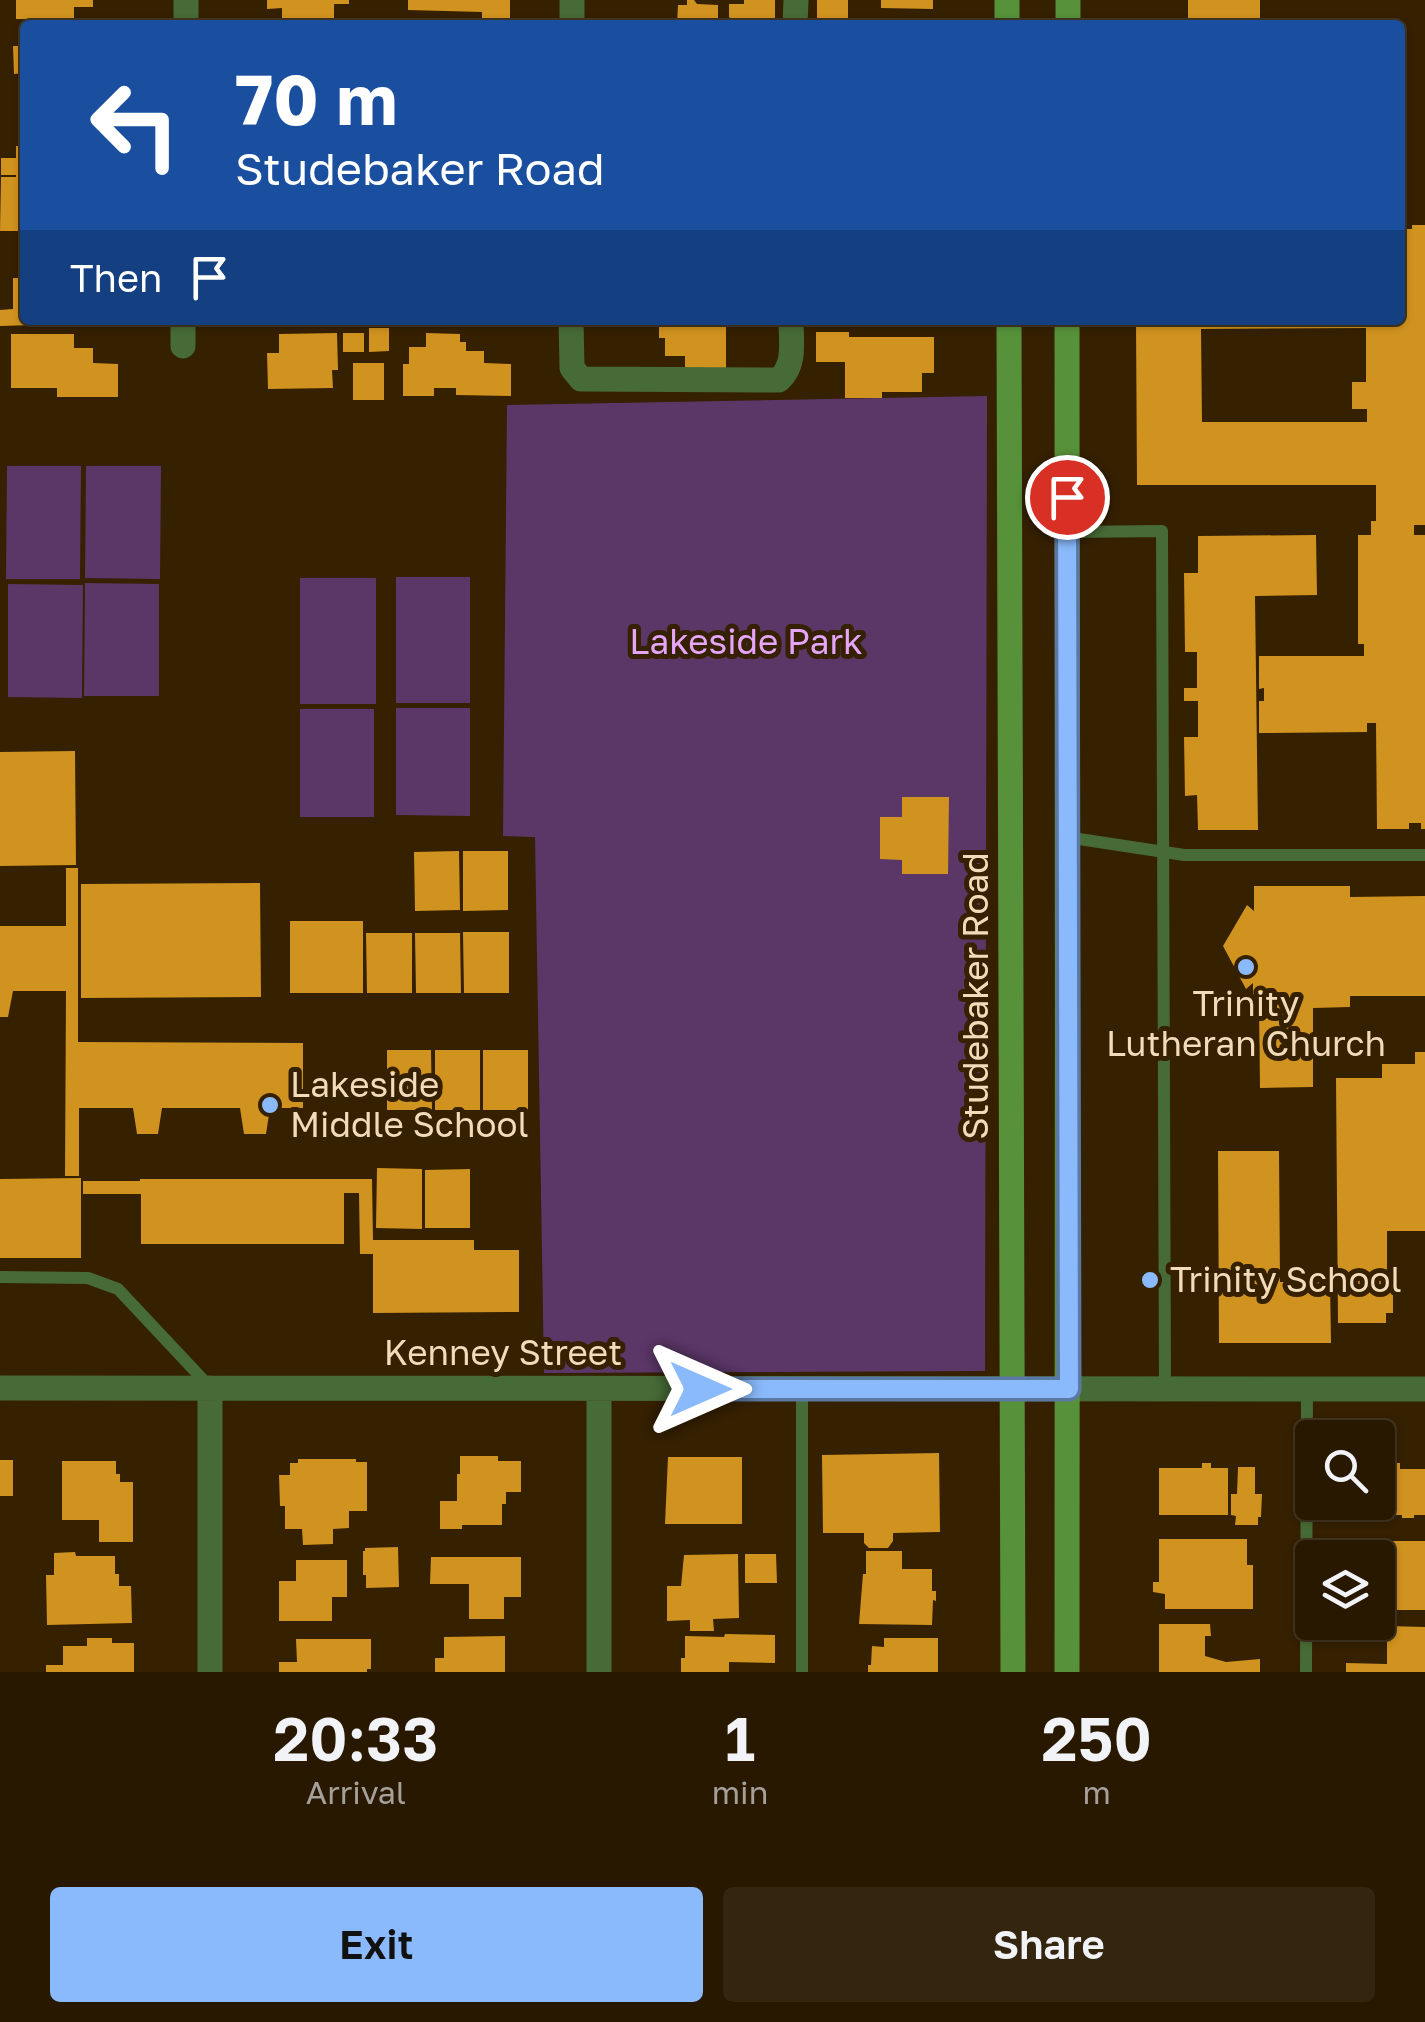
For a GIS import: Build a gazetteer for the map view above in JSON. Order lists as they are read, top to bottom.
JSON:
{
  "streets": {
    "main road": ["Studebaker Road"],
    "street": ["Kenney Street"]
  },
  "crossings": [
    ["Studebaker Road", "Kenney Street"]
  ],
  "parks": ["Lakeside Park"],
  "places": ["Trinity Lutheran Church", "Lakeside Middle School", "Trinity School"],
  "page": {
    "turn": ["70 m", "Studebaker Road"],
    "then": "Then",
    "eta": [
      "20:33",
      "Arrival",
      "1",
      "min",
      "250",
      "m"
    ],
    "buttons": ["Exit", "Share"]
  }
}
